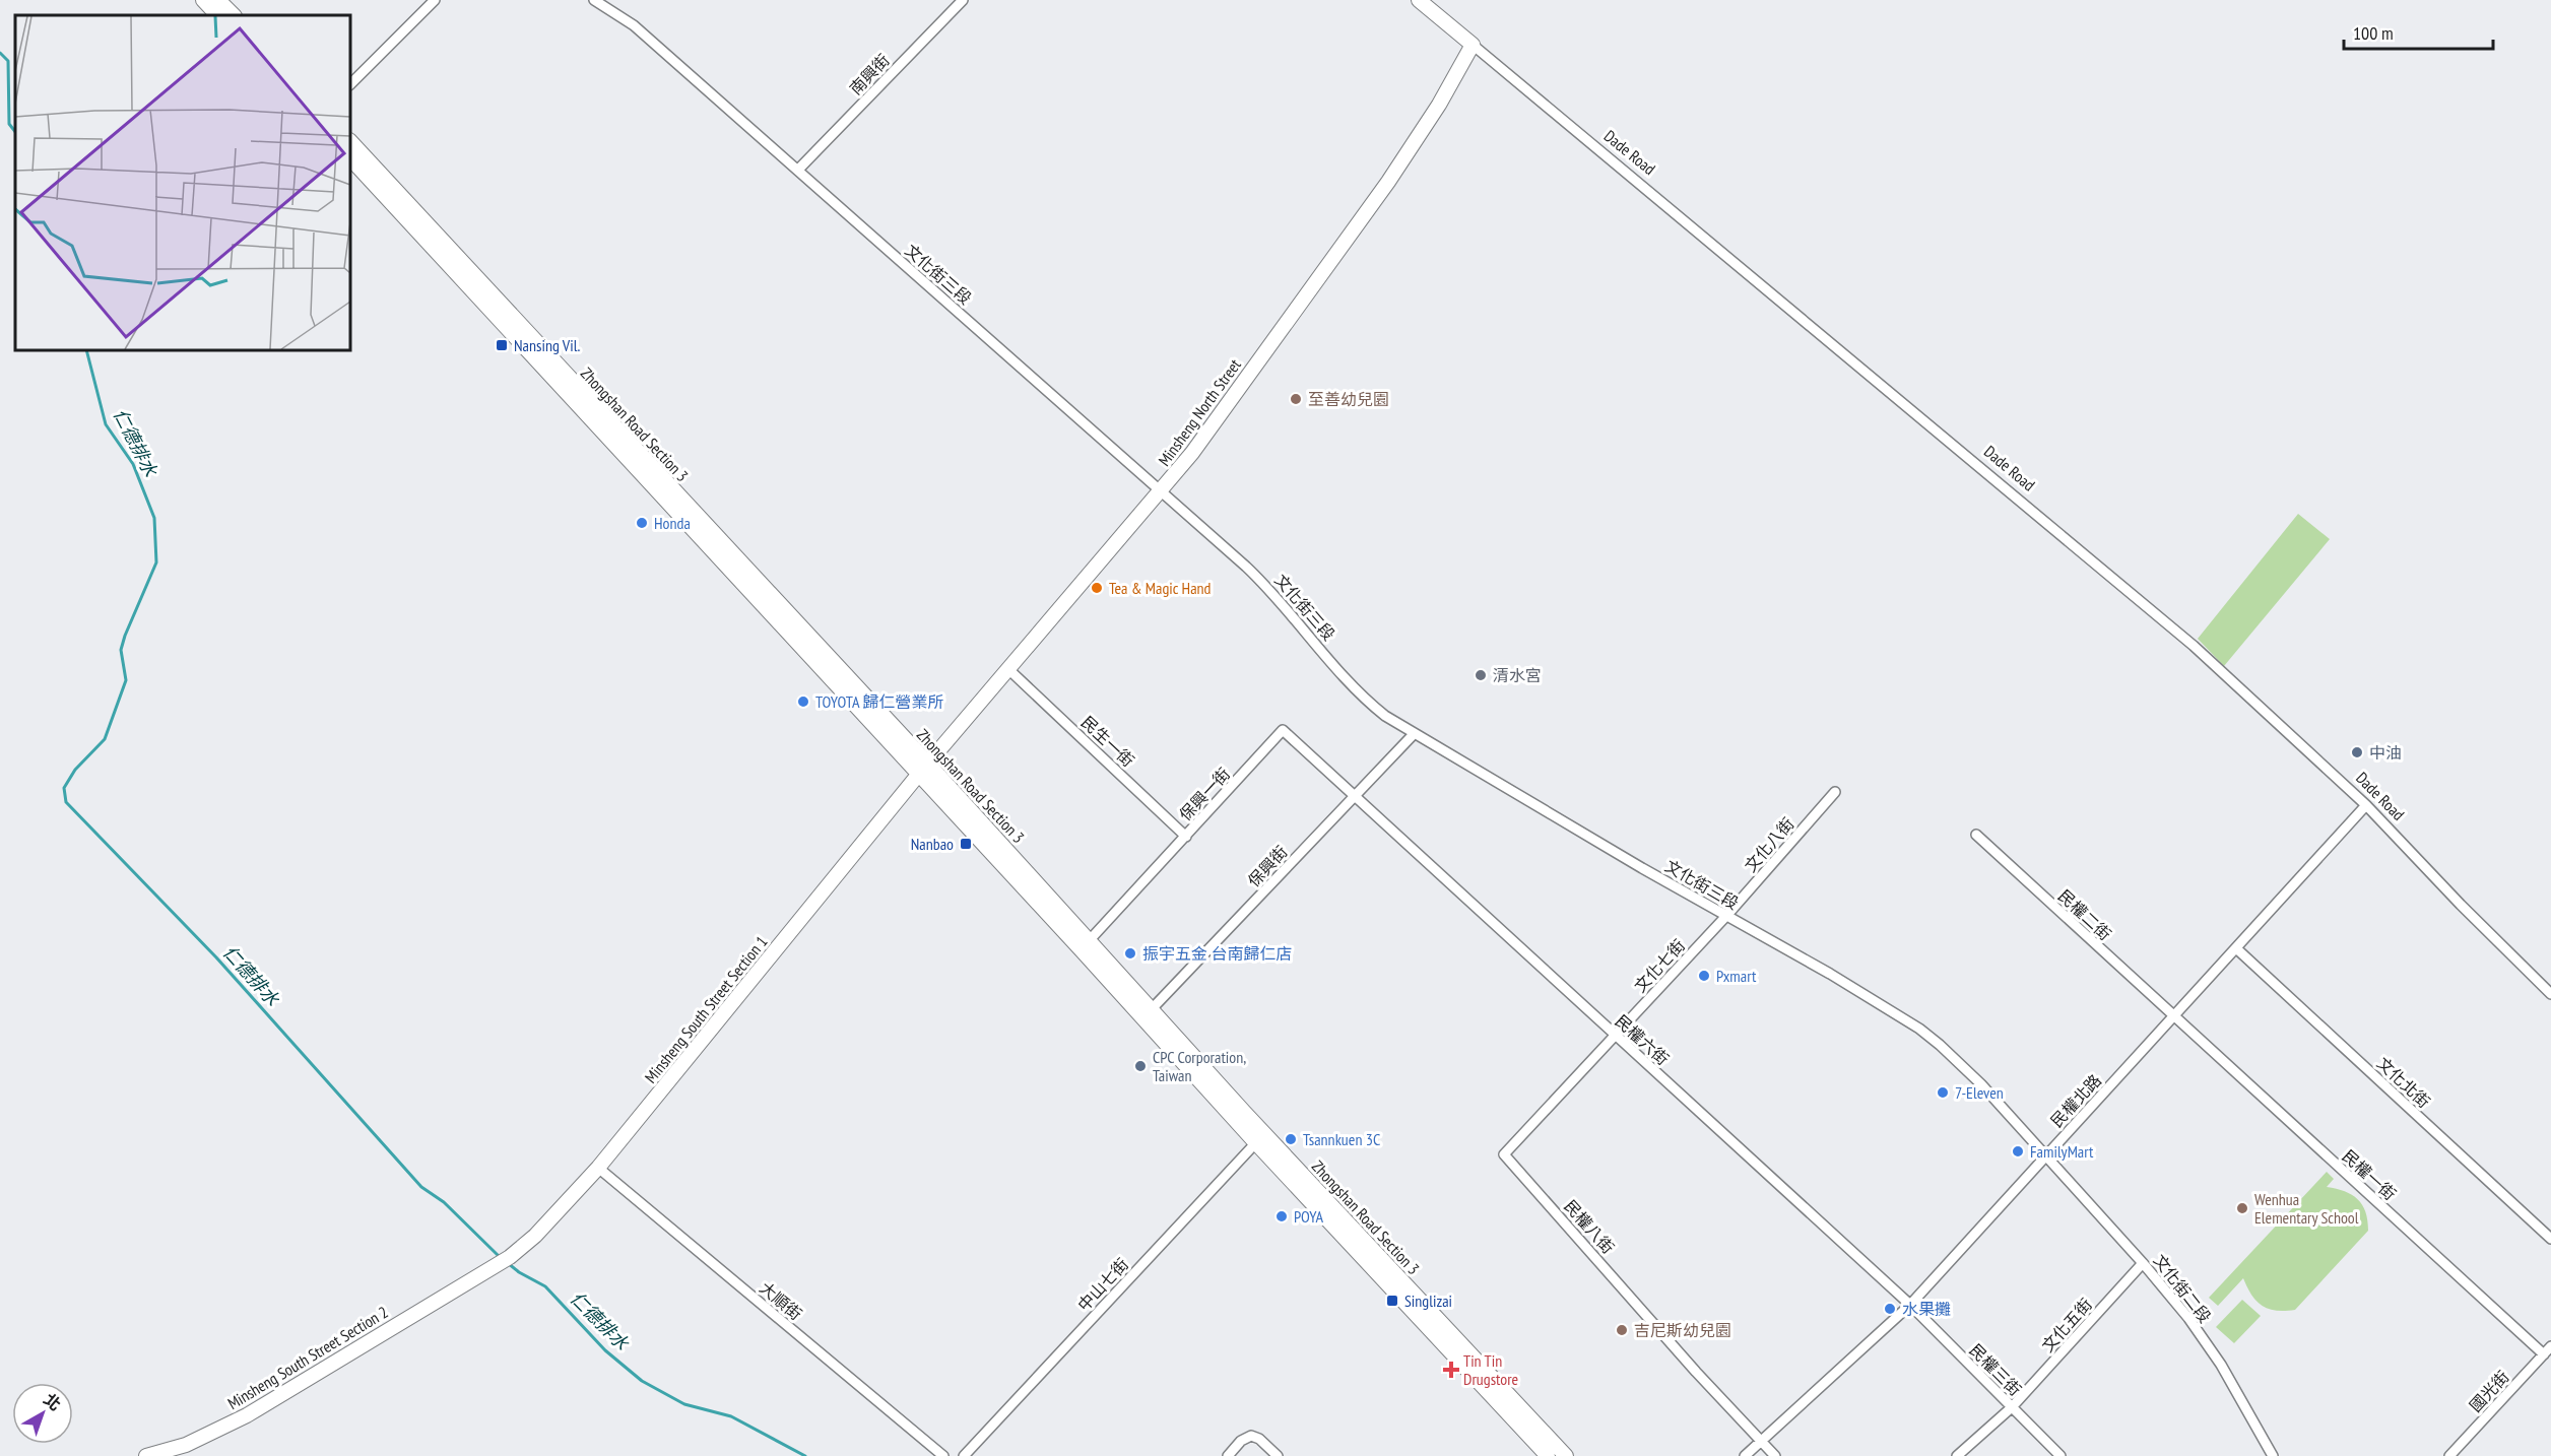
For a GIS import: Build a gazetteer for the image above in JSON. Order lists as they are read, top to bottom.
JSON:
{
  "streets": {
    "main road": [
      "Dade Road",
      "Minsheng North Street",
      "Zhongshan Road Section 3",
      "Minsheng South Street Section 1",
      "Minsheng South Street Section 2"
    ],
    "street": [
      "南興街",
      "文化街三段",
      "民生一街",
      "保興一街",
      "文化八街",
      "保興街",
      "民權二街",
      "文化七街",
      "民權六街",
      "文化北街",
      "民權北路",
      "民權一街",
      "民權八街",
      "中山七街",
      "文化街二段",
      "大順街",
      "文化五街",
      "民權三街",
      "國光街"
    ]
  },
  "crossings": [
    ["南興街", "文化街三段"],
    ["Dade Road", "Minsheng North Street"],
    ["Dade Road", "民權北路"],
    ["文化街三段", "Minsheng North Street"],
    ["文化街三段", "文化八街"],
    ["文化街三段", "保興街"],
    ["文化街三段", "文化七街"],
    ["文化街三段", "民權北路"],
    ["文化街三段", "文化街二段"],
    ["Minsheng North Street", "Zhongshan Road Section 3"],
    ["Minsheng North Street", "民生一街"],
    ["Minsheng North Street", "Minsheng South Street Section 1"],
    ["Zhongshan Road Section 3", "保興一街"],
    ["Zhongshan Road Section 3", "保興街"],
    ["Zhongshan Road Section 3", "Minsheng South Street Section 1"],
    ["Zhongshan Road Section 3", "中山七街"],
    ["民生一街", "保興一街"],
    ["保興一街", "保興街"],
    ["保興一街", "民權六街"],
    ["文化八街", "文化七街"],
    ["保興街", "民權六街"],
    ["民權二街", "民權北路"],
    ["民權二街", "民權一街"],
    ["文化七街", "民權六街"],
    ["文化七街", "民權八街"],
    ["Minsheng South Street Section 1", "大順街"],
    ["Minsheng South Street Section 1", "Minsheng South Street Section 2"],
    ["民權六街", "民權北路"],
    ["民權六街", "民權八街"],
    ["民權六街", "民權三街"],
    ["文化北街", "民權北路"],
    ["民權北路", "民權一街"],
    ["民權北路", "民權八街"],
    ["民權北路", "文化街二段"],
    ["民權北路", "民權三街"],
    ["民權一街", "國光街"],
    ["文化街二段", "文化五街"],
    ["文化五街", "民權三街"]
  ],
  "water": ["仁德排水"],
  "places": {
    "transit": ["Nansing Vil.", "Nanbao", "Singlizai"],
    "other": [
      "至善幼兒園",
      "Honda",
      "Tea & Magic Hand",
      "清水宮",
      "TOYOTA 歸仁營業所",
      "中油",
      "振宇五金 台南歸仁店",
      "Pxmart",
      "CPC Corporation, Taiwan",
      "7-Eleven",
      "Tsannkuen 3C",
      "FamilyMart",
      "Wenhua Elementary School",
      "POYA",
      "水果攤",
      "吉尼斯幼兒園"
    ],
    "health": ["Tin Tin Drugstore"]
  },
  "scale_bar": "100 m",
  "north": "top right"
}
